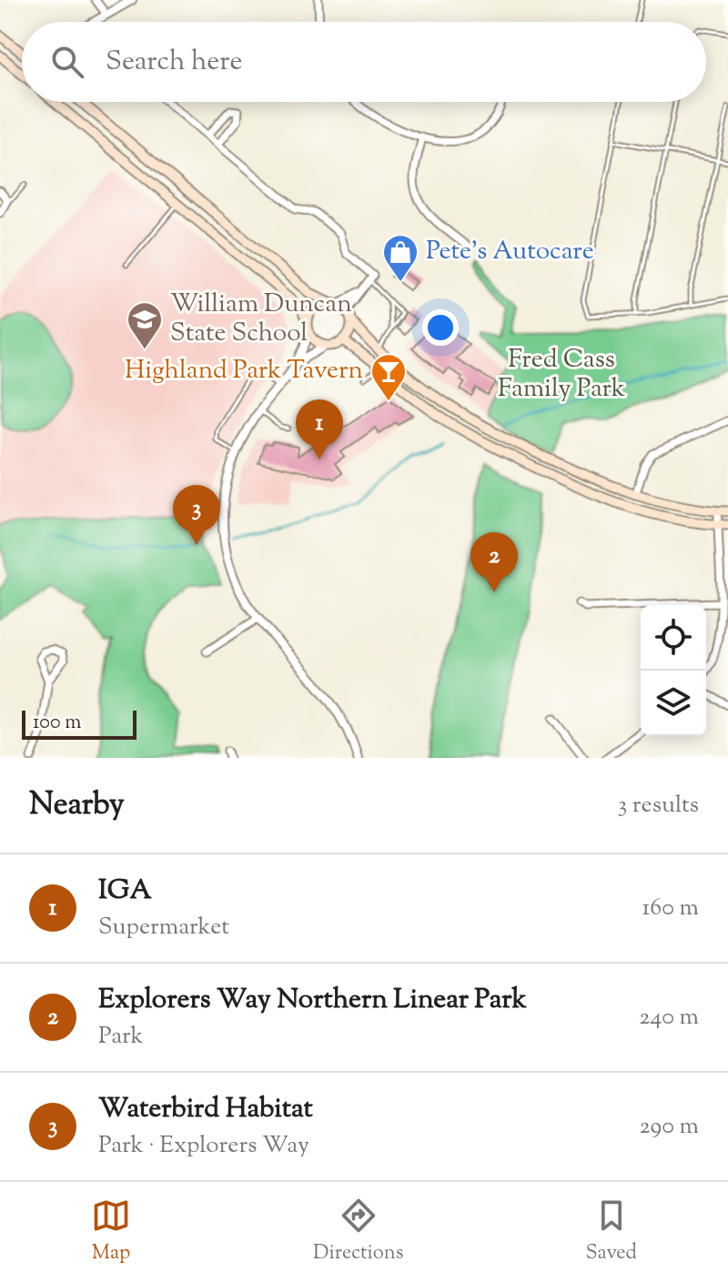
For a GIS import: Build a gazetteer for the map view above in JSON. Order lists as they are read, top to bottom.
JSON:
{
  "parks": ["Fred Cass Family Park"],
  "places": {
    "shop": ["Pete's Autocare"],
    "school or university": ["William Duncan State School"],
    "bar": ["Highland Park Tavern"]
  },
  "scale_bar": "100 m",
  "page": {
    "search": "Search here",
    "pins": ["1", "3", "2"],
    "scale": "100 m",
    "heading": ["Nearby", "3 results"],
    "list": [
      {
        "mark": "1",
        "name": "IGA",
        "note": "Supermarket",
        "value": "160 m"
      },
      {
        "mark": "2",
        "name": "Explorers Way Northern Linear Park",
        "note": "Park",
        "value": "240 m"
      },
      {
        "mark": "3",
        "name": "Waterbird Habitat",
        "note": "Park · Explorers Way",
        "value": "290 m"
      }
    ],
    "nav": ["Map", "Directions", "Saved"]
  }
}
